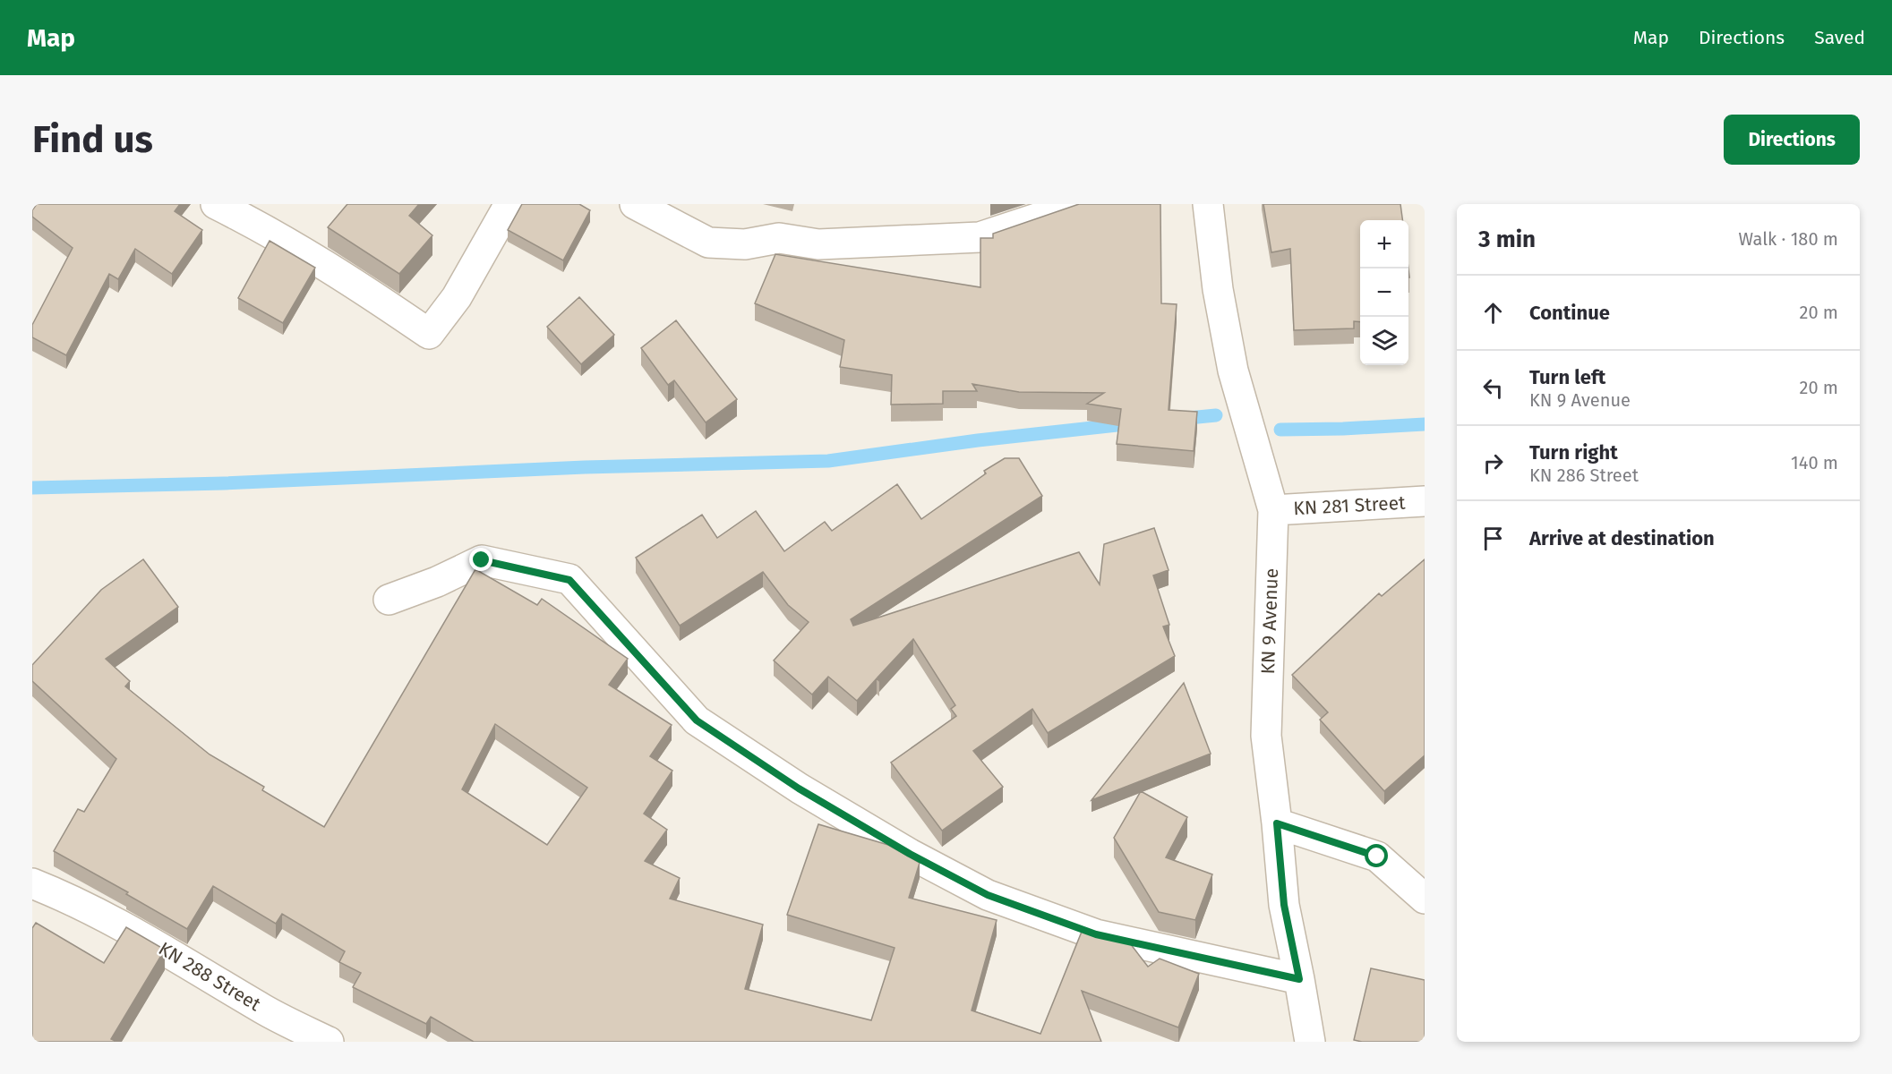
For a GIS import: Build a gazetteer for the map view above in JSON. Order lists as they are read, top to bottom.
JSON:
{
  "streets": {
    "street": ["KN 281 Street", "KN 9 Avenue", "KN 288 Street"]
  },
  "crossings": [
    ["KN 281 Street", "KN 9 Avenue"]
  ],
  "page": {
    "header": "Map",
    "nav": ["Map", "Directions", "Saved"],
    "buttons": "Directions",
    "title": "Find us",
    "heading": ["3 min", "Walk · 180 m"],
    "map_buttons": ["+", "−"],
    "list": [
      ["Continue", "20 m"],
      ["Turn left", "KN 9 Avenue", "20 m"],
      ["Turn right", "KN 286 Street", "140 m"],
      "Arrive at destination"
    ]
  }
}
